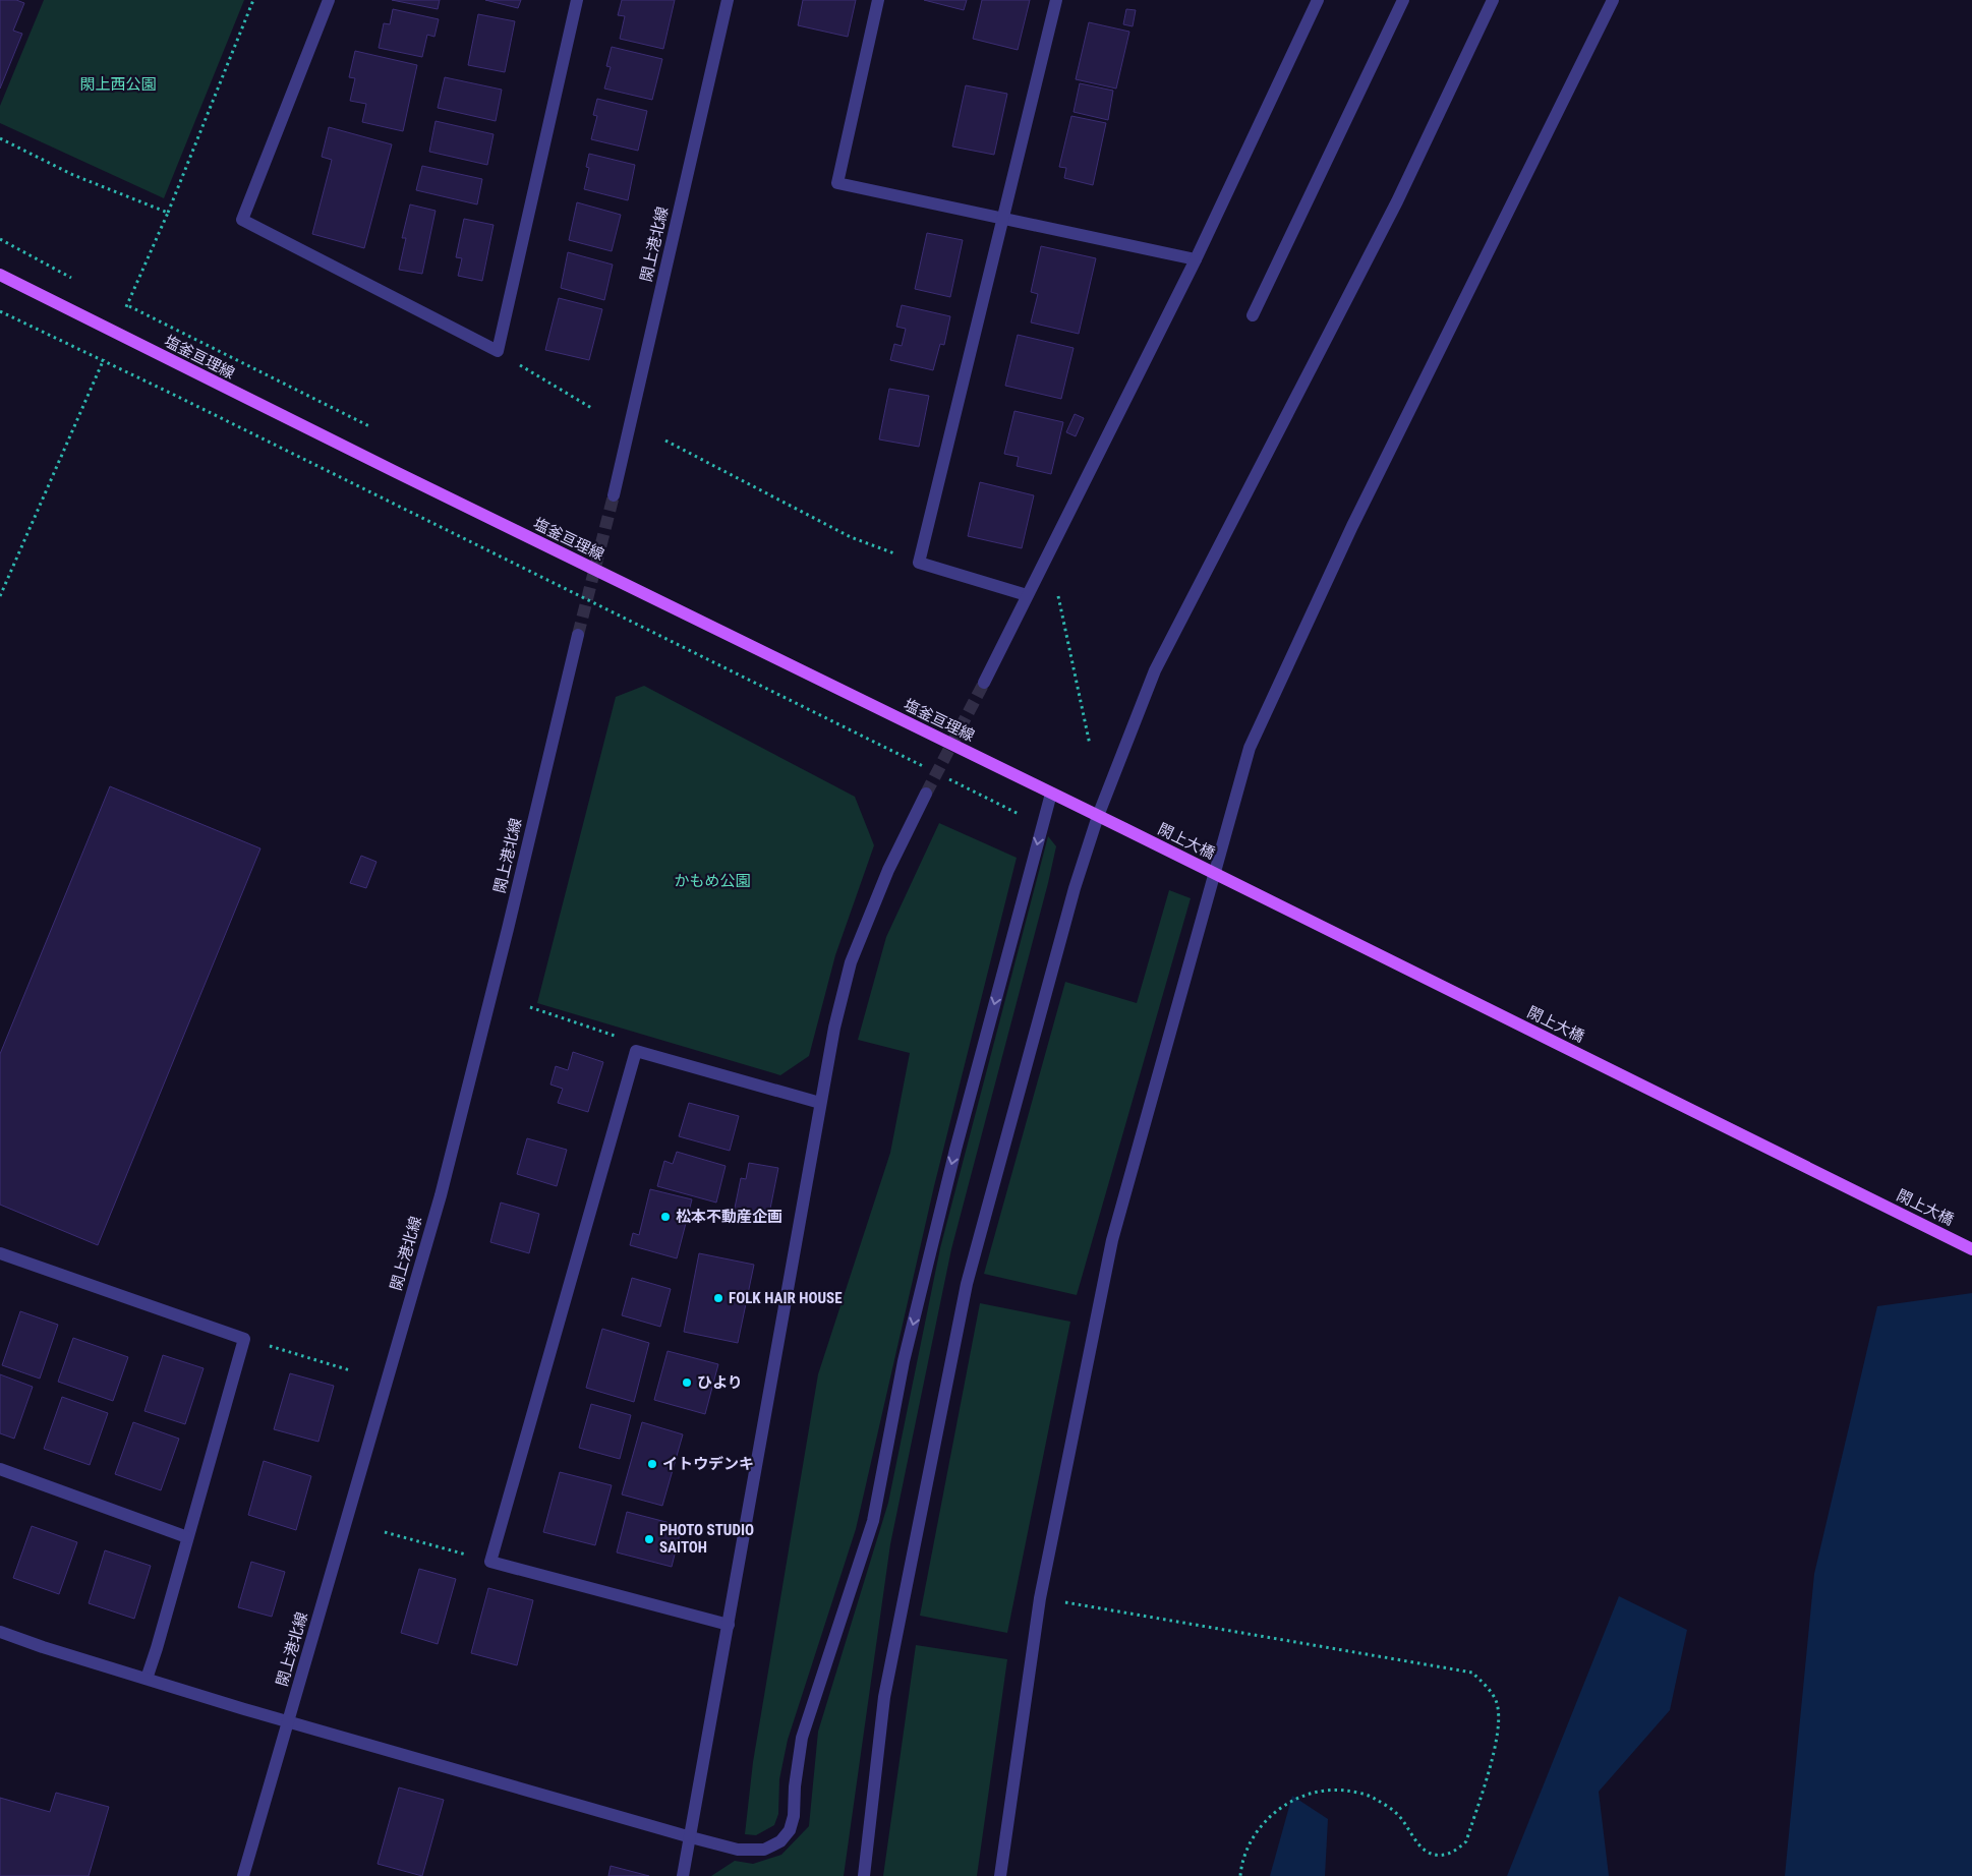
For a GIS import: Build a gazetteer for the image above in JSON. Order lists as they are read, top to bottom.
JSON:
{
  "streets": {
    "main road": ["塩釜亘理線", "閖上大橋"],
    "street": ["閖上港北線"]
  },
  "crossings": [
    ["塩釜亘理線", "閖上大橋"]
  ],
  "parks": ["閖上西公園", "かもめ公園"],
  "places": [
    "松本不動産企画",
    "FOLK HAIR HOUSE",
    "ひより",
    "イトウデンキ",
    "PHOTO STUDIO SAITOH"
  ]
}
